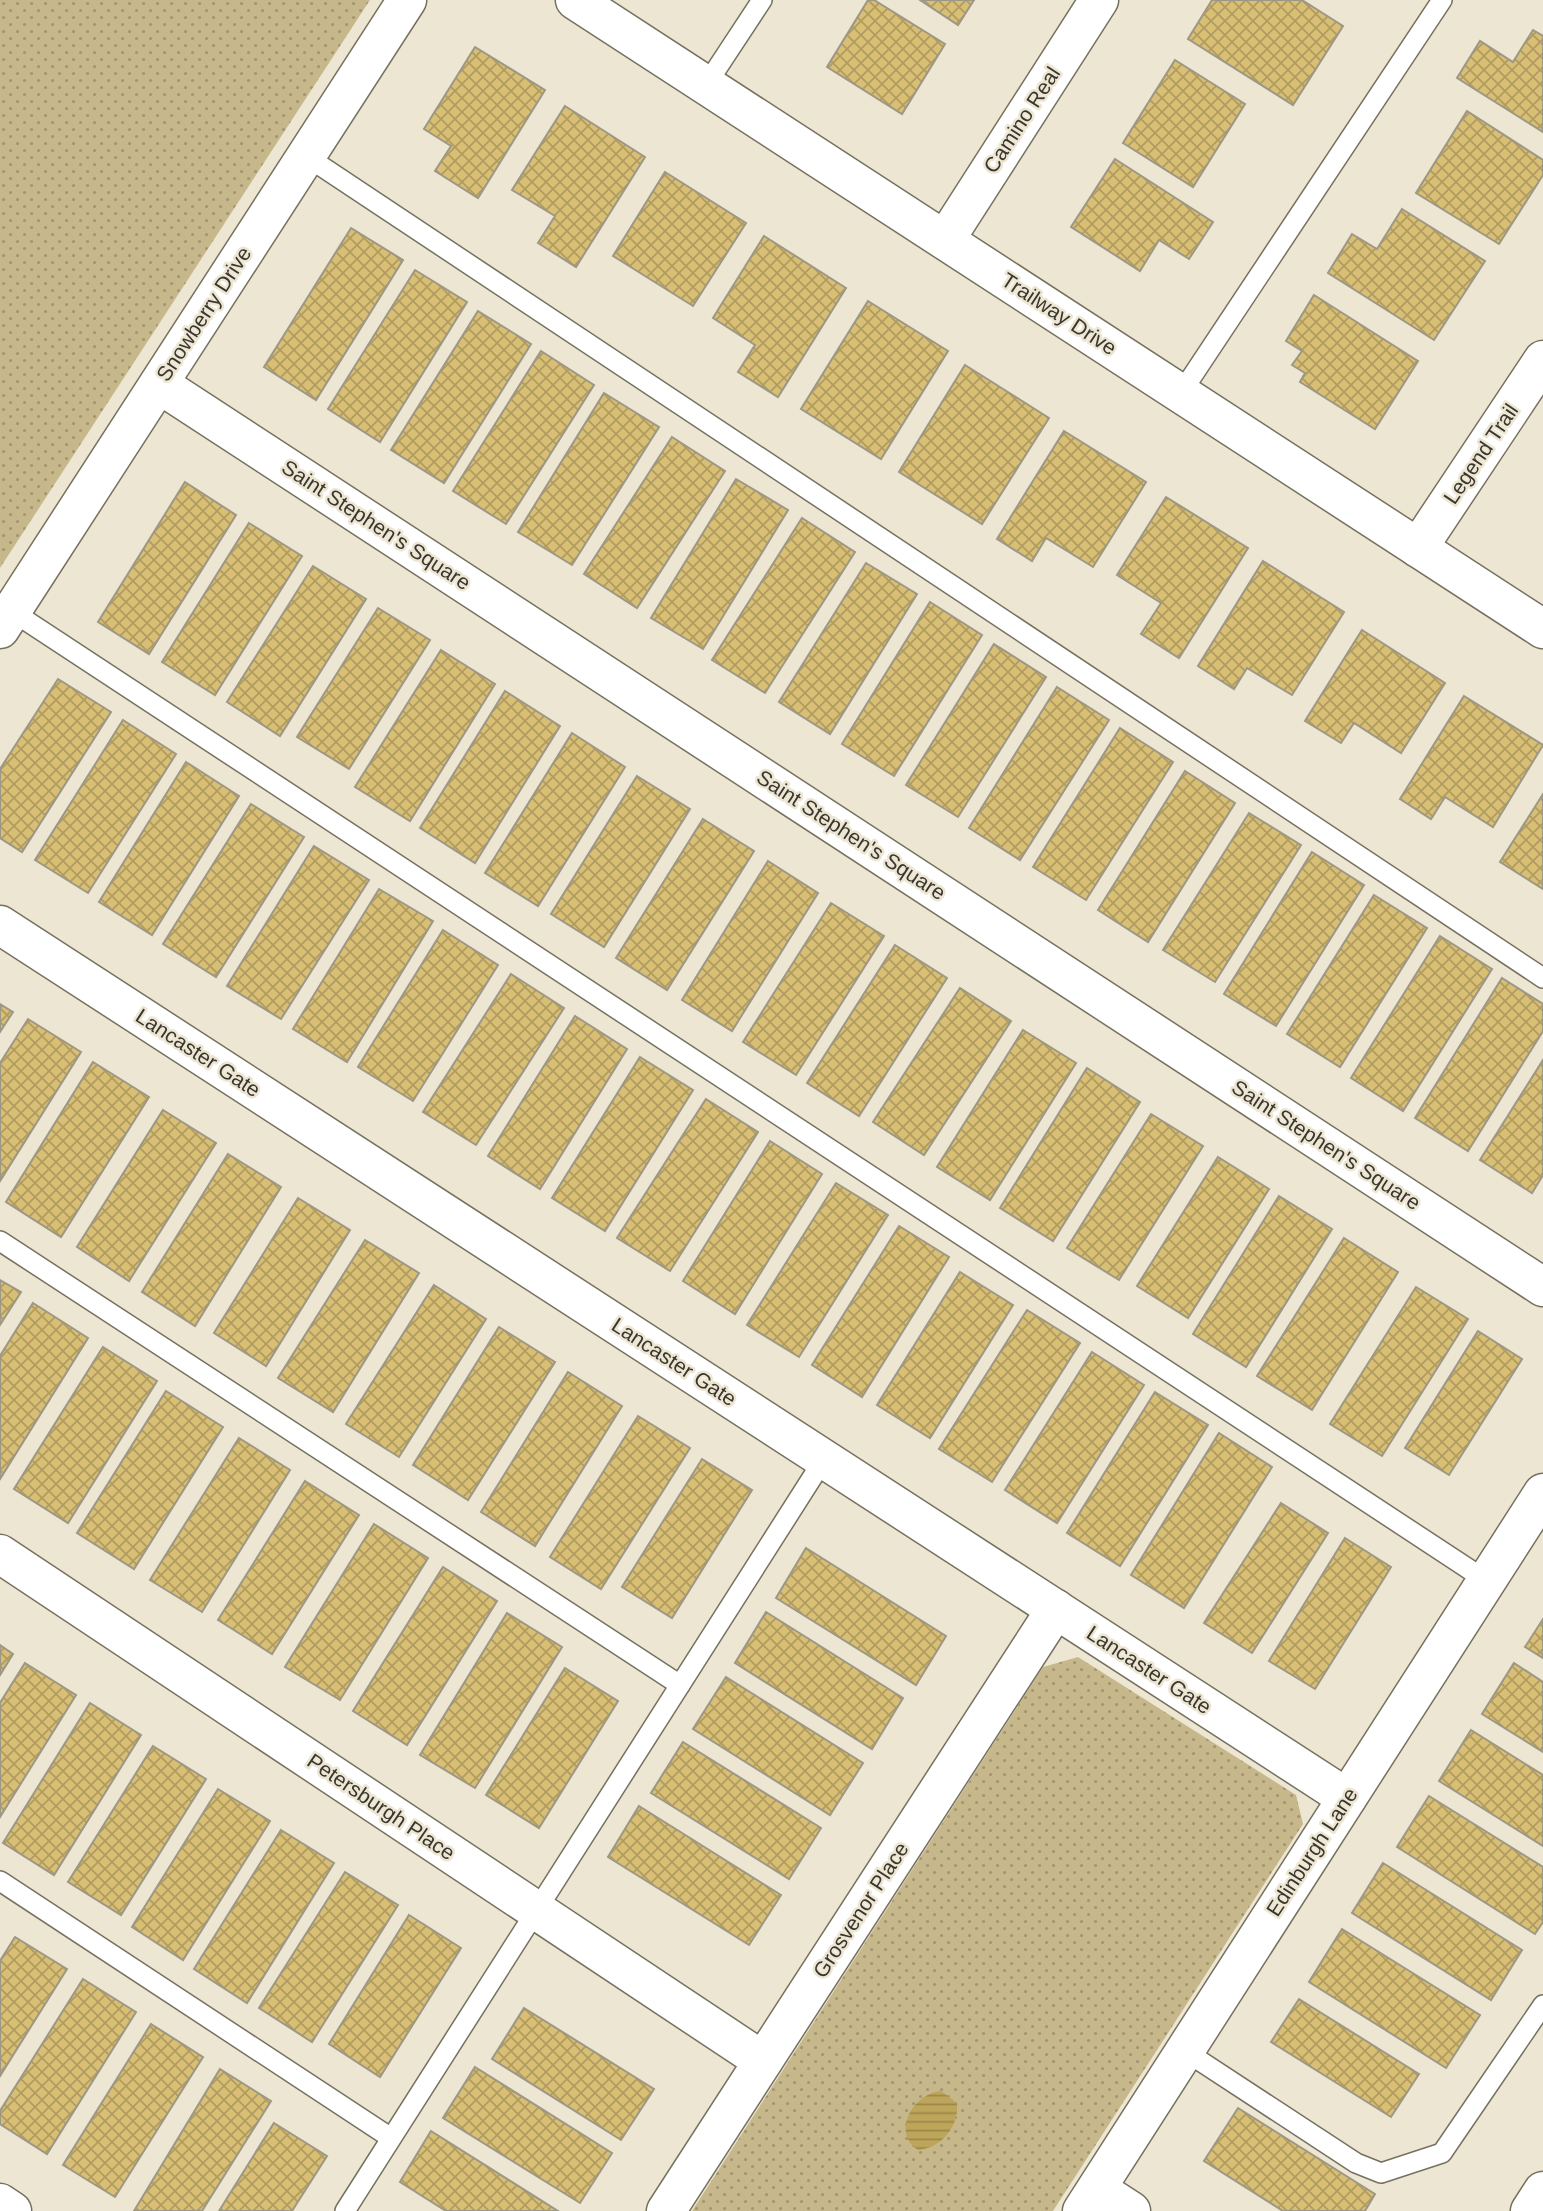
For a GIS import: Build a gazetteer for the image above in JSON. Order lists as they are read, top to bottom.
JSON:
{
  "streets": {
    "street": [
      "Camino Real",
      "Snowberry Drive",
      "Trailway Drive",
      "Legend Trail",
      "Saint Stephen's Square",
      "Lancaster Gate",
      "Petersburgh Place",
      "Edinburgh Lane",
      "Grosvenor Place"
    ]
  },
  "crossings": [
    ["Camino Real", "Trailway Drive"],
    ["Snowberry Drive", "Saint Stephen's Square"],
    ["Trailway Drive", "Legend Trail"],
    ["Lancaster Gate", "Edinburgh Lane"],
    ["Lancaster Gate", "Grosvenor Place"],
    ["Petersburgh Place", "Grosvenor Place"]
  ]
}
